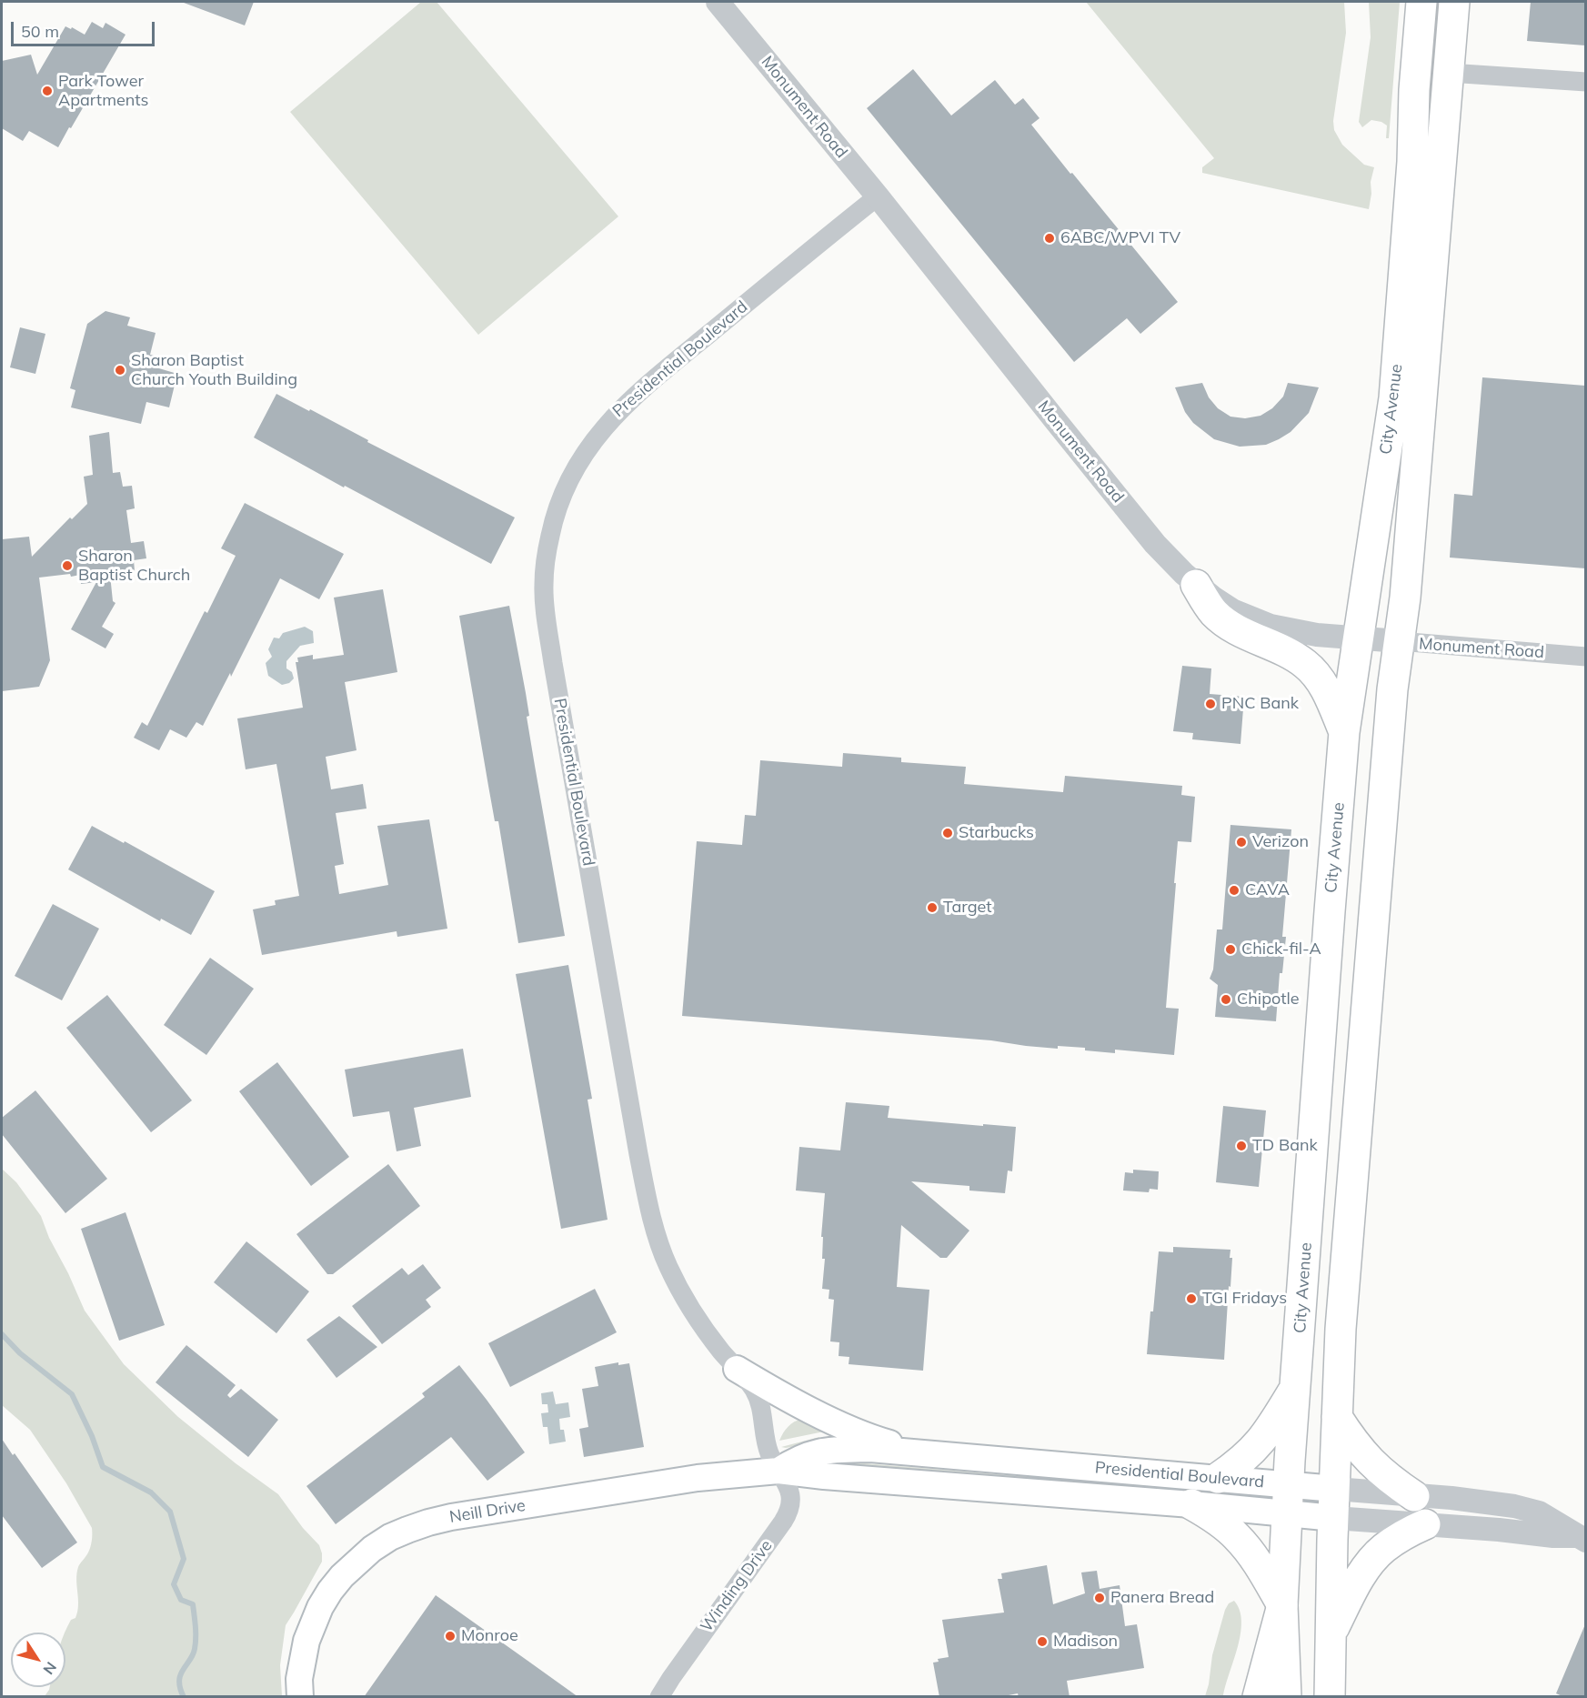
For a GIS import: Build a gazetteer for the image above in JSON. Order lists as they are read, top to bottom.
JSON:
{
  "streets": {
    "highway": ["City Avenue"],
    "main road": ["Presidential Boulevard", "Neill Drive"],
    "street": ["Monument Road", "Winding Drive"]
  },
  "crossings": [
    ["Monument Road", "Presidential Boulevard"],
    ["Monument Road", "City Avenue"],
    ["Presidential Boulevard", "City Avenue"],
    ["Presidential Boulevard", "Neill Drive"],
    ["Presidential Boulevard", "Winding Drive"],
    ["Neill Drive", "Winding Drive"]
  ],
  "places": [
    "Park Tower Apartments",
    "6ABC/WPVI TV",
    "Sharon Baptist Church Youth Building",
    "Sharon Baptist Church",
    "PNC Bank",
    "Starbucks",
    "Verizon",
    "CAVA",
    "Target",
    "Chick-fil-A",
    "Chipotle",
    "TD Bank",
    "TGI Fridays",
    "Panera Bread",
    "Monroe",
    "Madison"
  ],
  "scale_bar": "50 m",
  "north": "bottom right"
}
